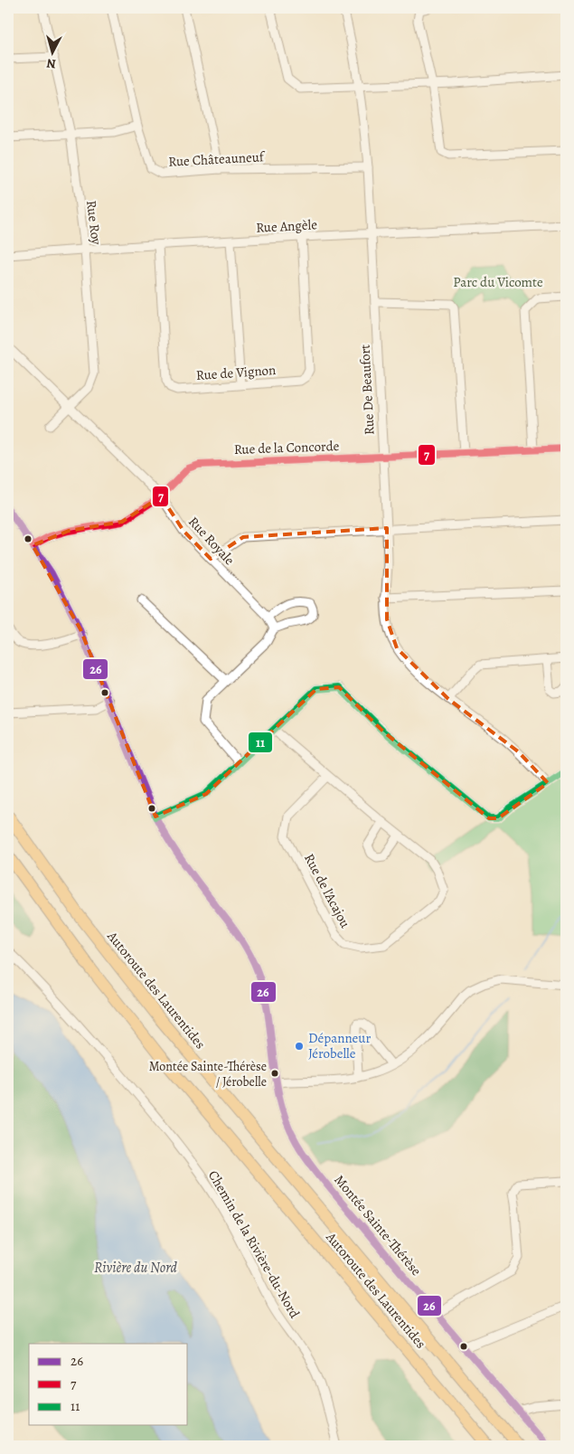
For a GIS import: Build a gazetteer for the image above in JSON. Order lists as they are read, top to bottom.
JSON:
{
  "streets": {
    "highway": ["Autoroute des Laurentides"],
    "street": [
      "Rue Châteauneuf",
      "Rue Roy",
      "Rue Angèle",
      "Rue de Vignon",
      "Rue De Beaufort",
      "Rue de la Concorde",
      "Rue Royale",
      "Rue de l'Acajou",
      "Montée Sainte-Thérèse",
      "Chemin de la Rivière-du-Nord"
    ]
  },
  "crossings": [
    ["Rue Châteauneuf", "Rue De Beaufort"],
    ["Rue Roy", "Rue Angèle"],
    ["Rue Roy", "Rue Royale"],
    ["Rue Angèle", "Rue de Vignon"],
    ["Rue Angèle", "Rue De Beaufort"],
    ["Rue De Beaufort", "Rue de la Concorde"],
    ["Rue de la Concorde", "Rue Royale"],
    ["Rue de la Concorde", "Montée Sainte-Thérèse"]
  ],
  "water": ["Rivière du Nord"],
  "parks": ["Parc du Vicomte"],
  "places": ["Dépanneur Jérobelle", "Montée Sainte-Thérèse / Jérobelle"],
  "lines": ["transit line 7", "transit line 26", "transit line 11"],
  "legend": ["26", "7", "11"],
  "north": "bottom"
}
